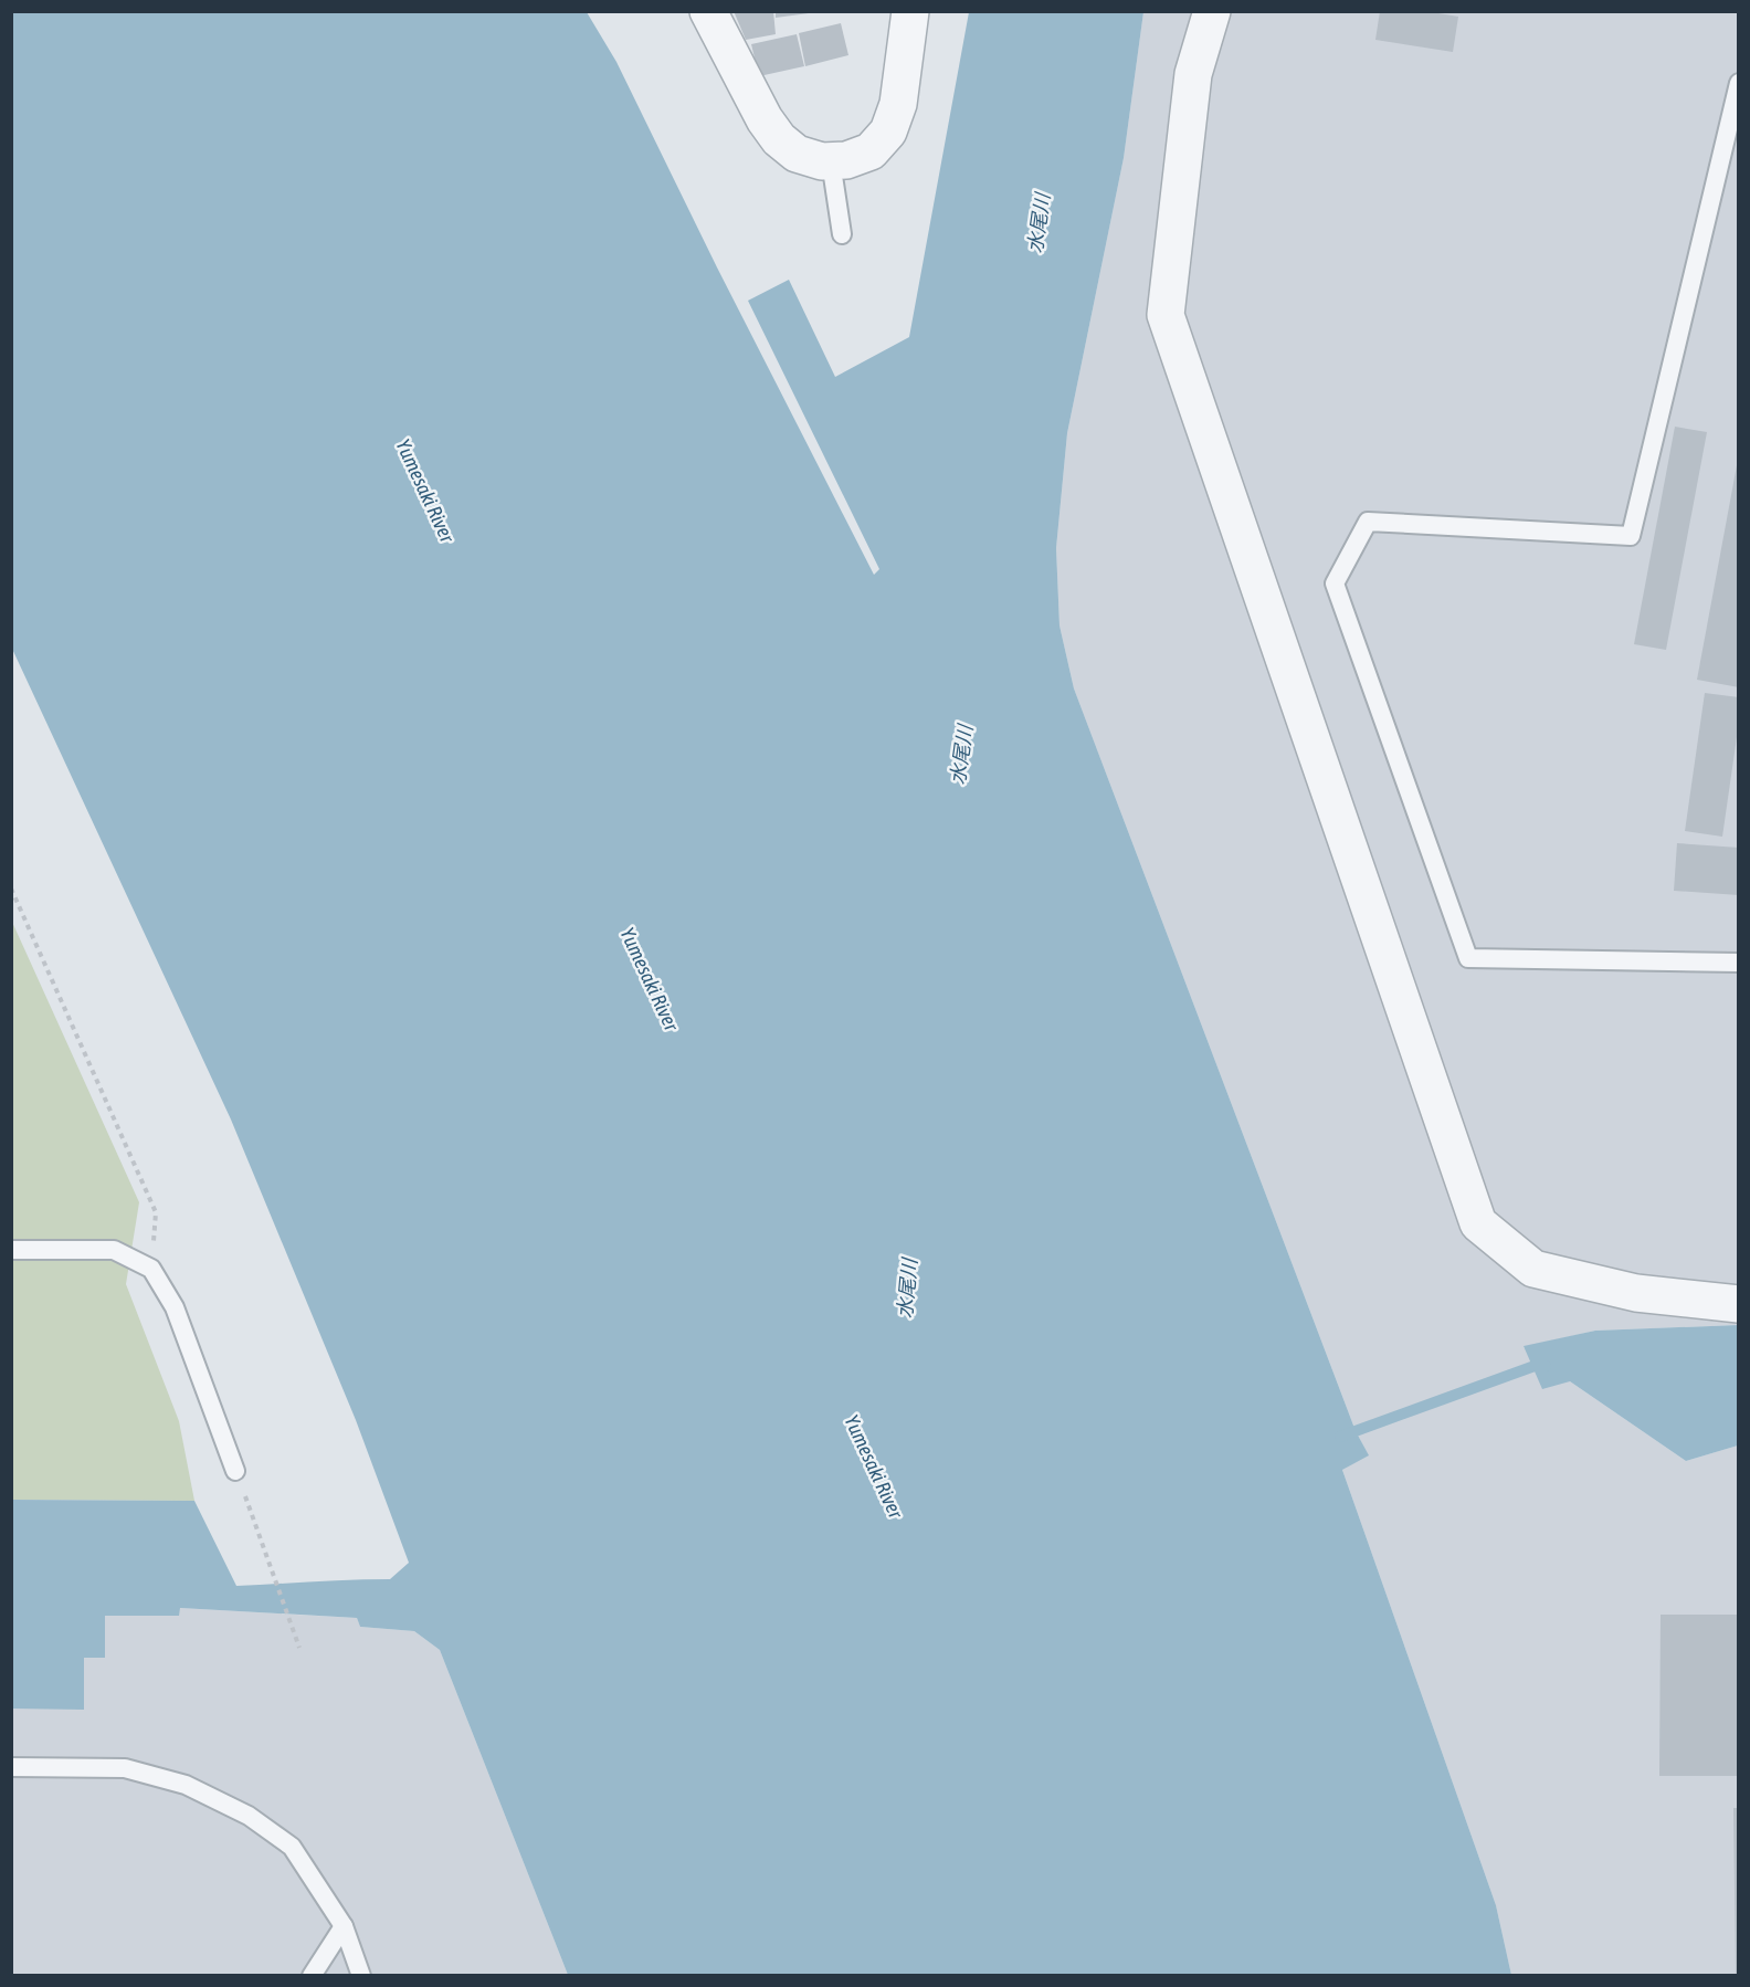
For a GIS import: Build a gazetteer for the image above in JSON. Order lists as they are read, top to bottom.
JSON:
{
  "water": ["水尾川", "Yumesaki River"]
}
